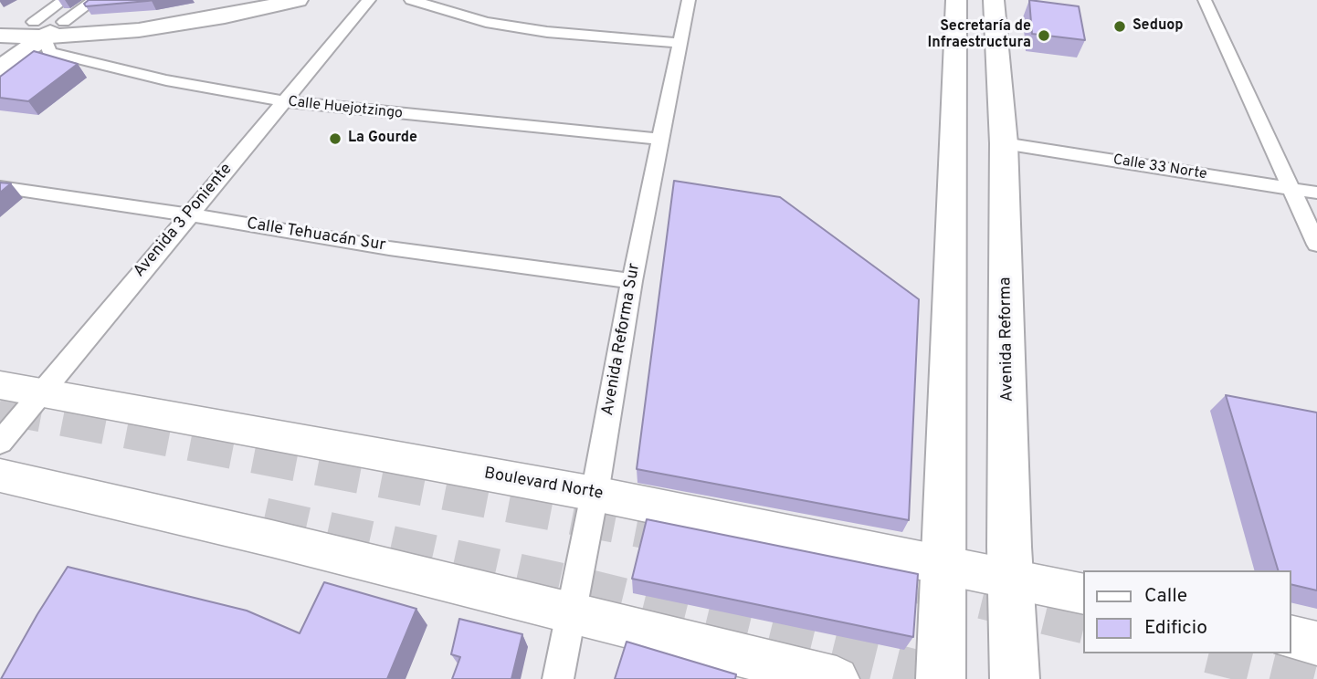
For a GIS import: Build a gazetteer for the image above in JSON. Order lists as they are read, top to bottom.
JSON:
{
  "streets": {
    "main road": ["Avenida Reforma", "Boulevard Norte"],
    "street": [
      "Calle Huejotzingo",
      "Calle 33 Norte",
      "Avenida 3 Poniente",
      "Calle Tehuacán Sur",
      "Avenida Reforma Sur"
    ]
  },
  "crossings": [
    ["Calle Huejotzingo", "Avenida 3 Poniente"],
    ["Calle Huejotzingo", "Avenida Reforma Sur"],
    ["Calle 33 Norte", "Avenida Reforma"],
    ["Avenida 3 Poniente", "Calle Tehuacán Sur"],
    ["Avenida 3 Poniente", "Boulevard Norte"],
    ["Calle Tehuacán Sur", "Avenida Reforma Sur"],
    ["Avenida Reforma Sur", "Boulevard Norte"],
    ["Avenida Reforma", "Boulevard Norte"]
  ],
  "places": ["Seduop", "Secretaría de Infraestructura", "La Gourde"],
  "legend": ["Calle", "Edificio"]
}
